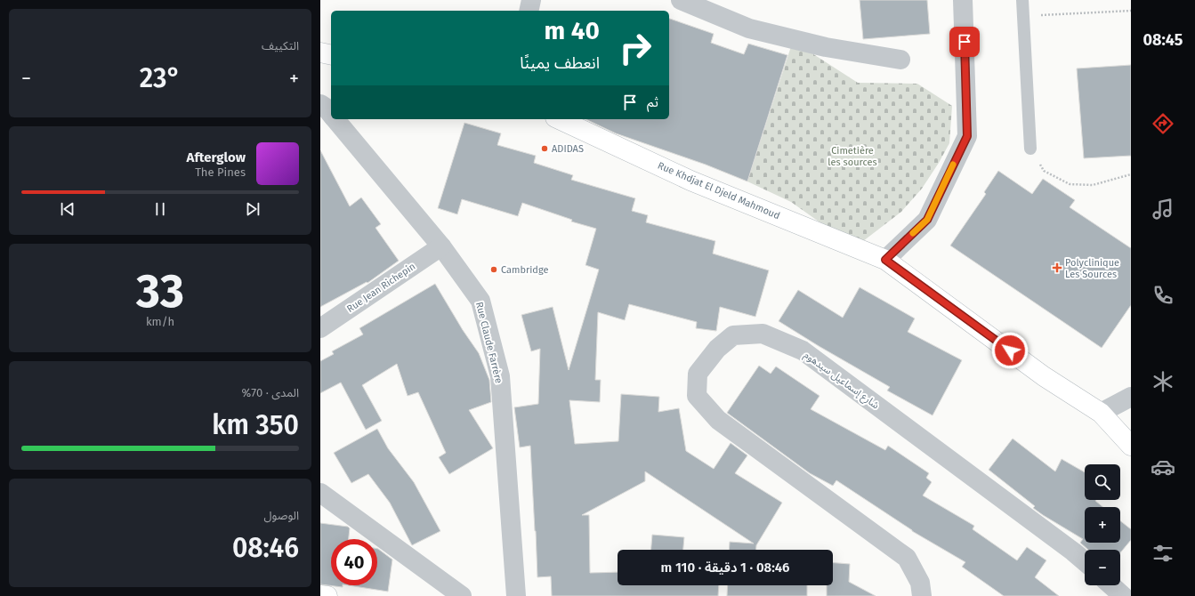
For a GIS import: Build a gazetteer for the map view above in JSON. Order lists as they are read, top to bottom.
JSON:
{
  "streets": {
    "street": [
      "Rue Khdjat El Djeld Mahmoud",
      "Rue Jean Richepin",
      "Rue Claude Farrère",
      "شارع إسماعيل سيدهوم"
    ]
  },
  "crossings": [
    ["Rue Jean Richepin", "Rue Claude Farrère"]
  ],
  "parks": ["Cimetière les sources"],
  "places": {
    "other": ["ADIDAS", "Cambridge"],
    "health": ["Polyclinique Les Sources"]
  },
  "page": {
    "tabs": "08:45",
    "tile": [
      "التكييف",
      ["33", "km/h"],
      ["المدى · 70%", "350 km"],
      ["الوصول", "08:46"]
    ],
    "turn": ["40 m", "انعطف يمينًا"],
    "heat": ["−", "23°", "+"],
    "then": "ثم",
    "song": ["Afterglow", "The Pines"],
    "map_buttons": ["+", "−"],
    "limit": "40",
    "trip": "08:46 · 1 دقيقة · 110 m"
  }
}
